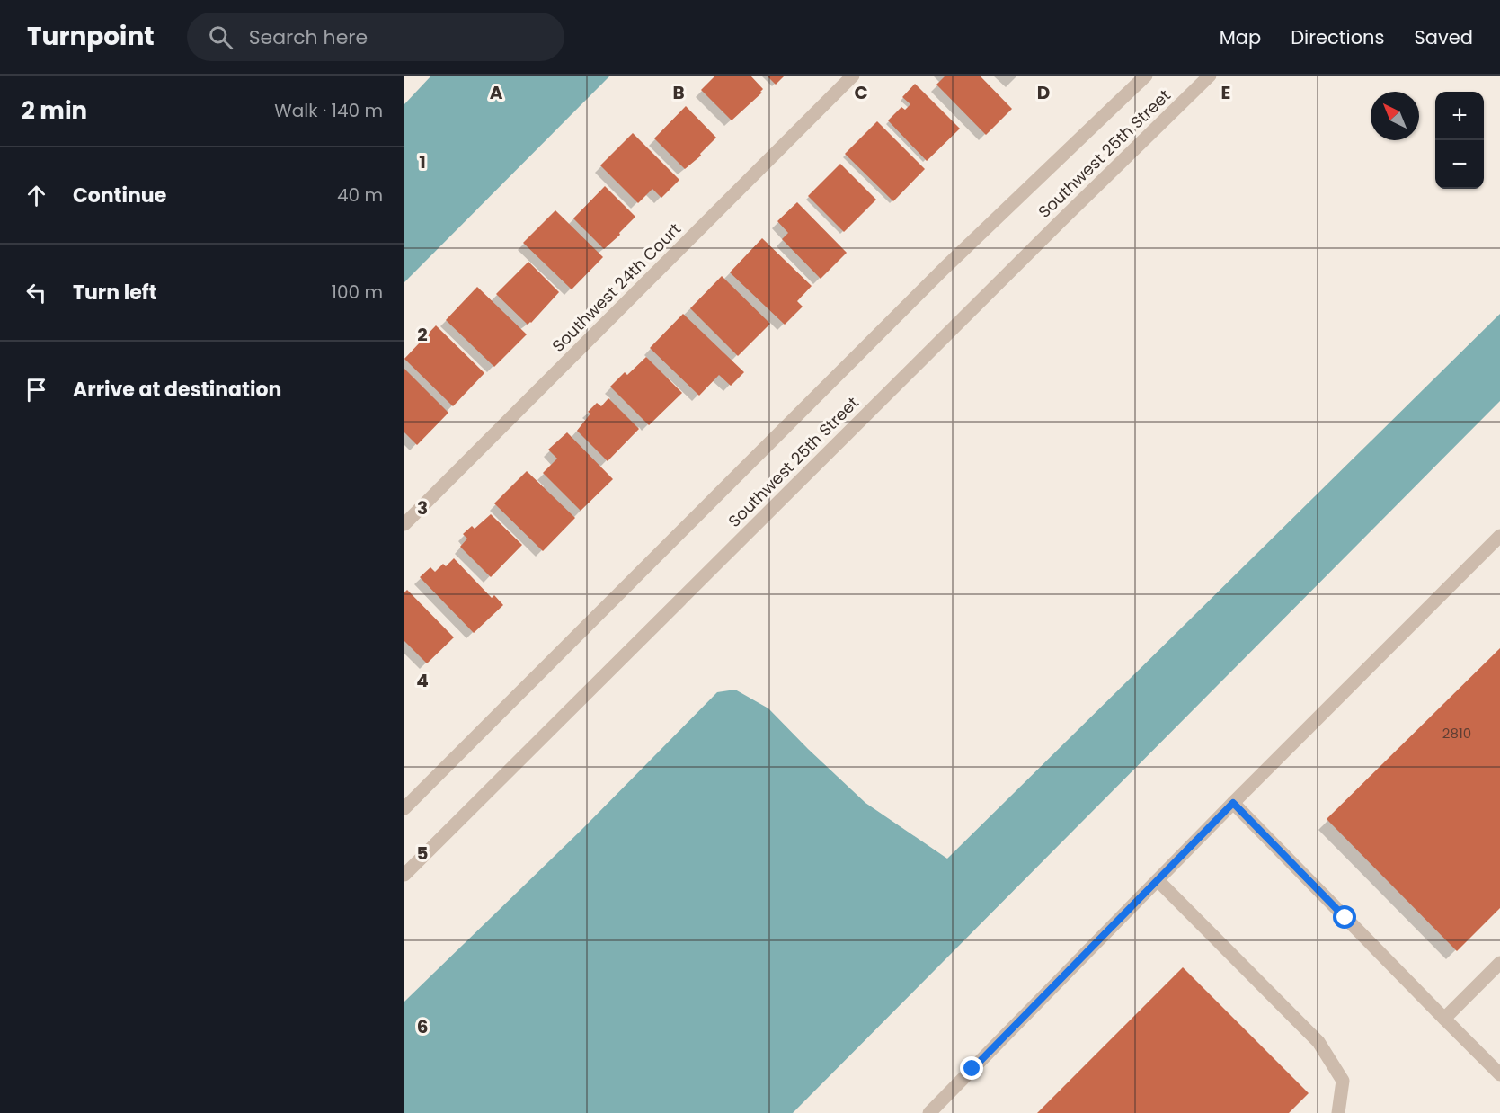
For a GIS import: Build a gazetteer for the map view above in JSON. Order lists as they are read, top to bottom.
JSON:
{
  "streets": {
    "street": ["Southwest 25th Street", "Southwest 24th Court"]
  },
  "house_numbers": ["2810"],
  "north": "top left",
  "page": {
    "header": "Turnpoint",
    "search": "Search here",
    "nav": ["Map", "Directions", "Saved"],
    "heading": ["2 min", "Walk · 140 m"],
    "map_buttons": ["+", "−"],
    "list": [
      ["Continue", "40 m"],
      ["Turn left", "100 m"],
      "Arrive at destination"
    ]
  },
  "grid": {
    "columns": [
      "A",
      "B",
      "C",
      "D",
      "E"
    ],
    "rows": [
      "1",
      "2",
      "3",
      "4",
      "5",
      "6"
    ]
  }
}
